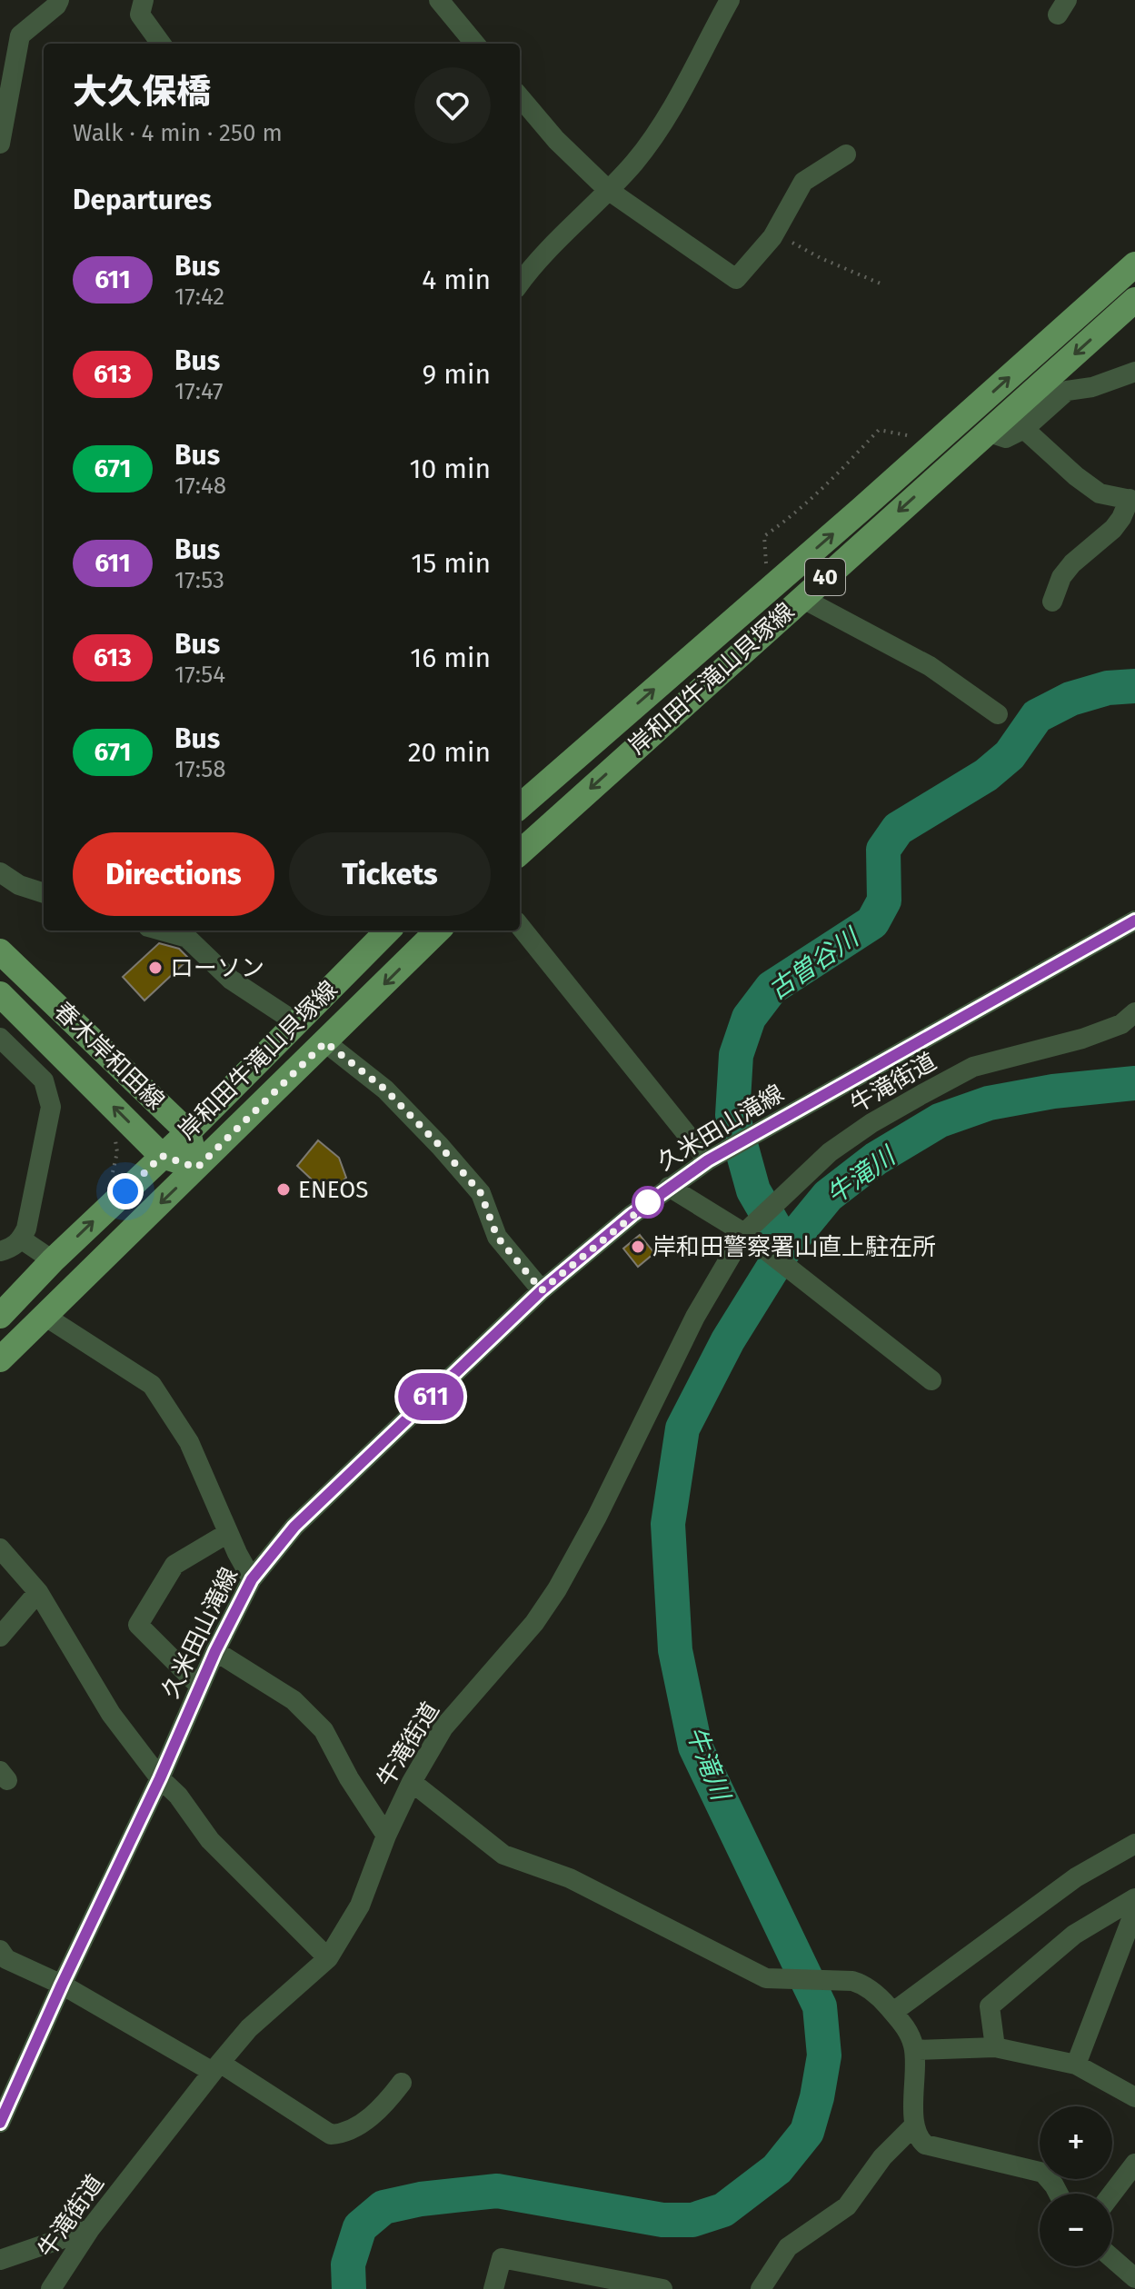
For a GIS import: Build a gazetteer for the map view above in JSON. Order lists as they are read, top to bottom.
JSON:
{
  "streets": {
    "main road": ["40", "岸和田牛滝山貝塚線", "春木岸和田線"],
    "street": ["牛滝街道", "久米田山滝線"]
  },
  "crossings": [
    ["岸和田牛滝山貝塚線", "春木岸和田線"]
  ],
  "water": ["古曽谷川", "牛滝川"],
  "places": ["ローソン", "ENEOS", "岸和田警察署山直上駐在所"],
  "lines": ["bus line 611"],
  "page": {
    "on_map": "611",
    "heading": [
      ["大久保橋", "Walk · 4 min · 250 m"],
      "Departures"
    ],
    "list": [
      {
        "mark": "611",
        "name": "Bus",
        "note": "17:42",
        "value": "4 min"
      },
      {
        "mark": "613",
        "name": "Bus",
        "note": "17:47",
        "value": "9 min"
      },
      {
        "mark": "671",
        "name": "Bus",
        "note": "17:48",
        "value": "10 min"
      },
      {
        "mark": "611",
        "name": "Bus",
        "note": "17:53",
        "value": "15 min"
      },
      {
        "mark": "613",
        "name": "Bus",
        "note": "17:54",
        "value": "16 min"
      },
      {
        "mark": "671",
        "name": "Bus",
        "note": "17:58",
        "value": "20 min"
      }
    ],
    "buttons": ["Directions", "Tickets"],
    "map_buttons": ["+", "−"]
  }
}
